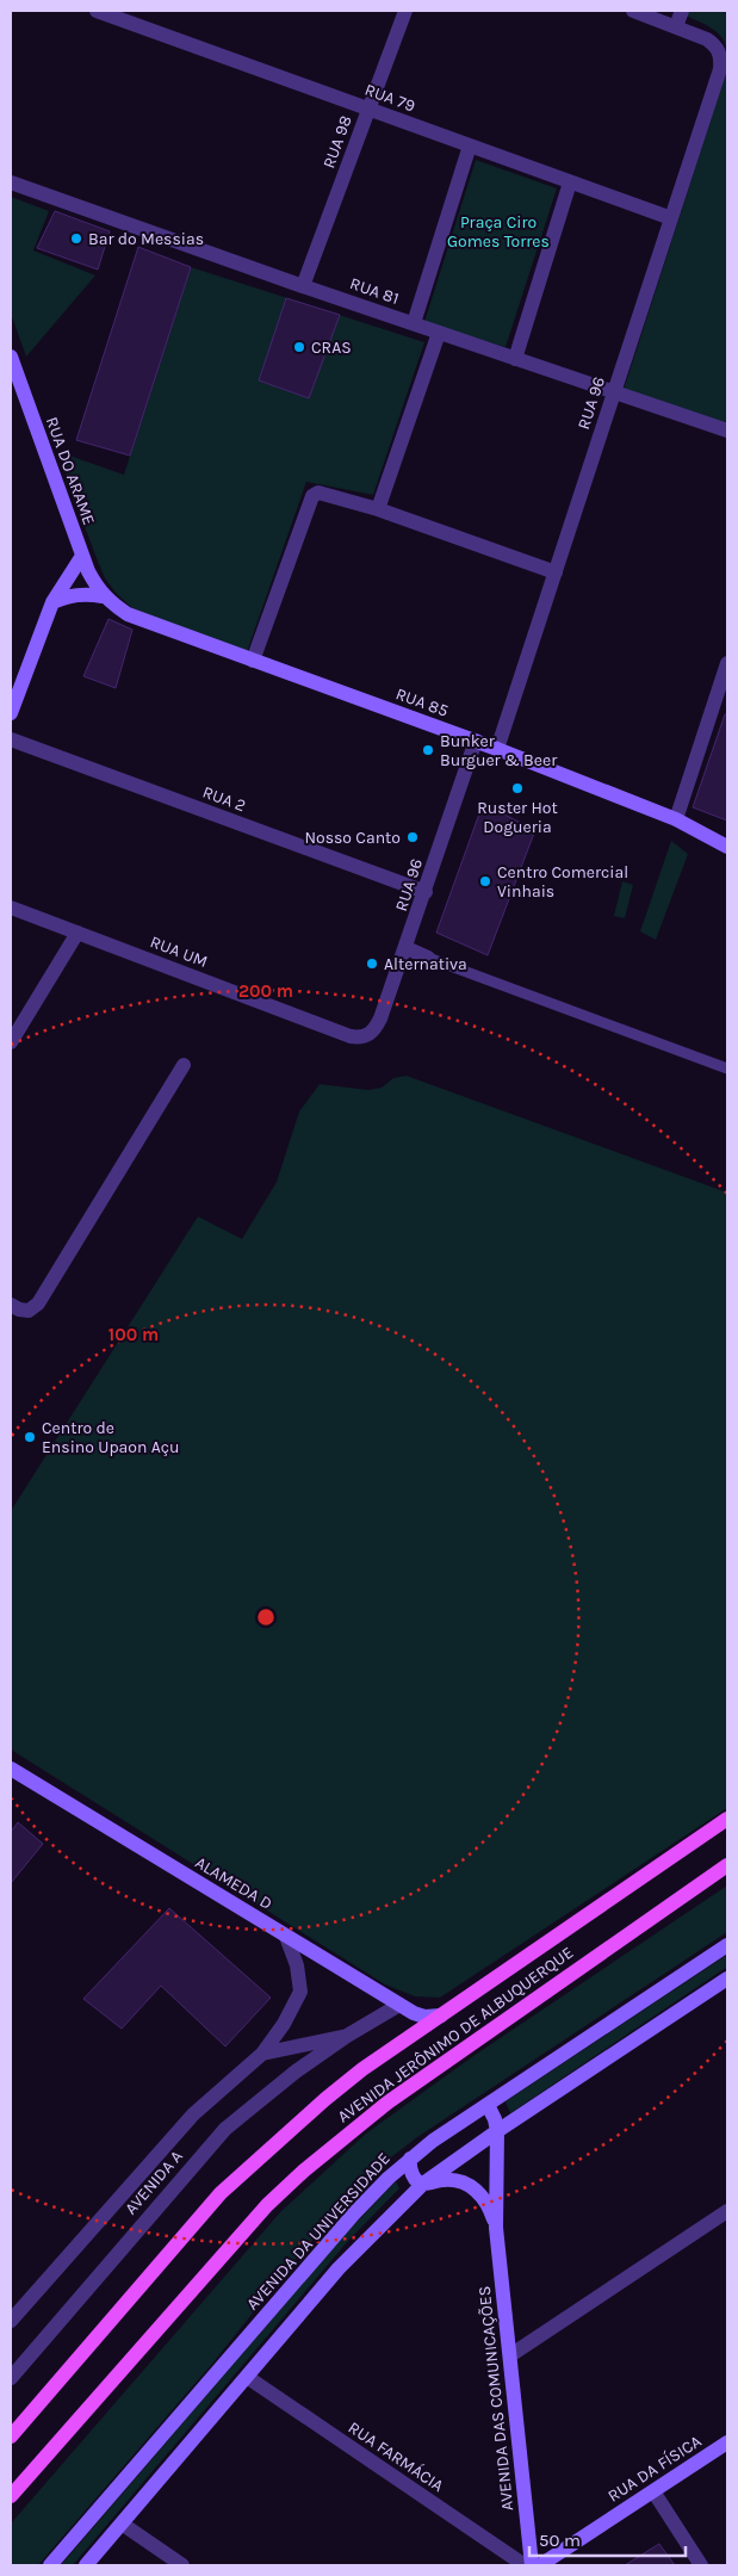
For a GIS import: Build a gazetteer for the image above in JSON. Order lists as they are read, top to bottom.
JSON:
{
  "streets": {
    "main road": ["AVENIDA JERÔNIMO DE ALBUQUERQUE"],
    "street": [
      "RUA 79",
      "RUA 98",
      "RUA 81",
      "RUA 96",
      "RUA DO ARAME",
      "RUA 85",
      "RUA 2",
      "RUA UM",
      "ALAMEDA D",
      "AVENIDA A",
      "AVENIDA DA UNIVERSIDADE",
      "AVENIDA DAS COMUNICAÇÕES",
      "RUA FARMÁCIA",
      "RUA DA FÍSICA"
    ]
  },
  "crossings": [
    ["RUA 79", "RUA 98"],
    ["RUA 79", "RUA 96"],
    ["RUA 98", "RUA 81"],
    ["RUA 81", "RUA 96"],
    ["RUA 96", "RUA 85"],
    ["RUA 96", "RUA 2"],
    ["RUA 96", "RUA UM"],
    ["RUA DO ARAME", "RUA 85"],
    ["ALAMEDA D", "AVENIDA JERÔNIMO DE ALBUQUERQUE"],
    ["ALAMEDA D", "AVENIDA A"]
  ],
  "parks": ["Praça Ciro Gomes Torres"],
  "places": [
    "Bar do Messias",
    "CRAS",
    "Bunker Burguer & Beer",
    "Ruster Hot Dogueria",
    "Nosso Canto",
    "Centro Comercial Vinhais",
    "Alternativa",
    "Centro de Ensino Upaon Açu"
  ],
  "scale_bar": "50 m",
  "rings": ["200 m", "100 m"]
}
